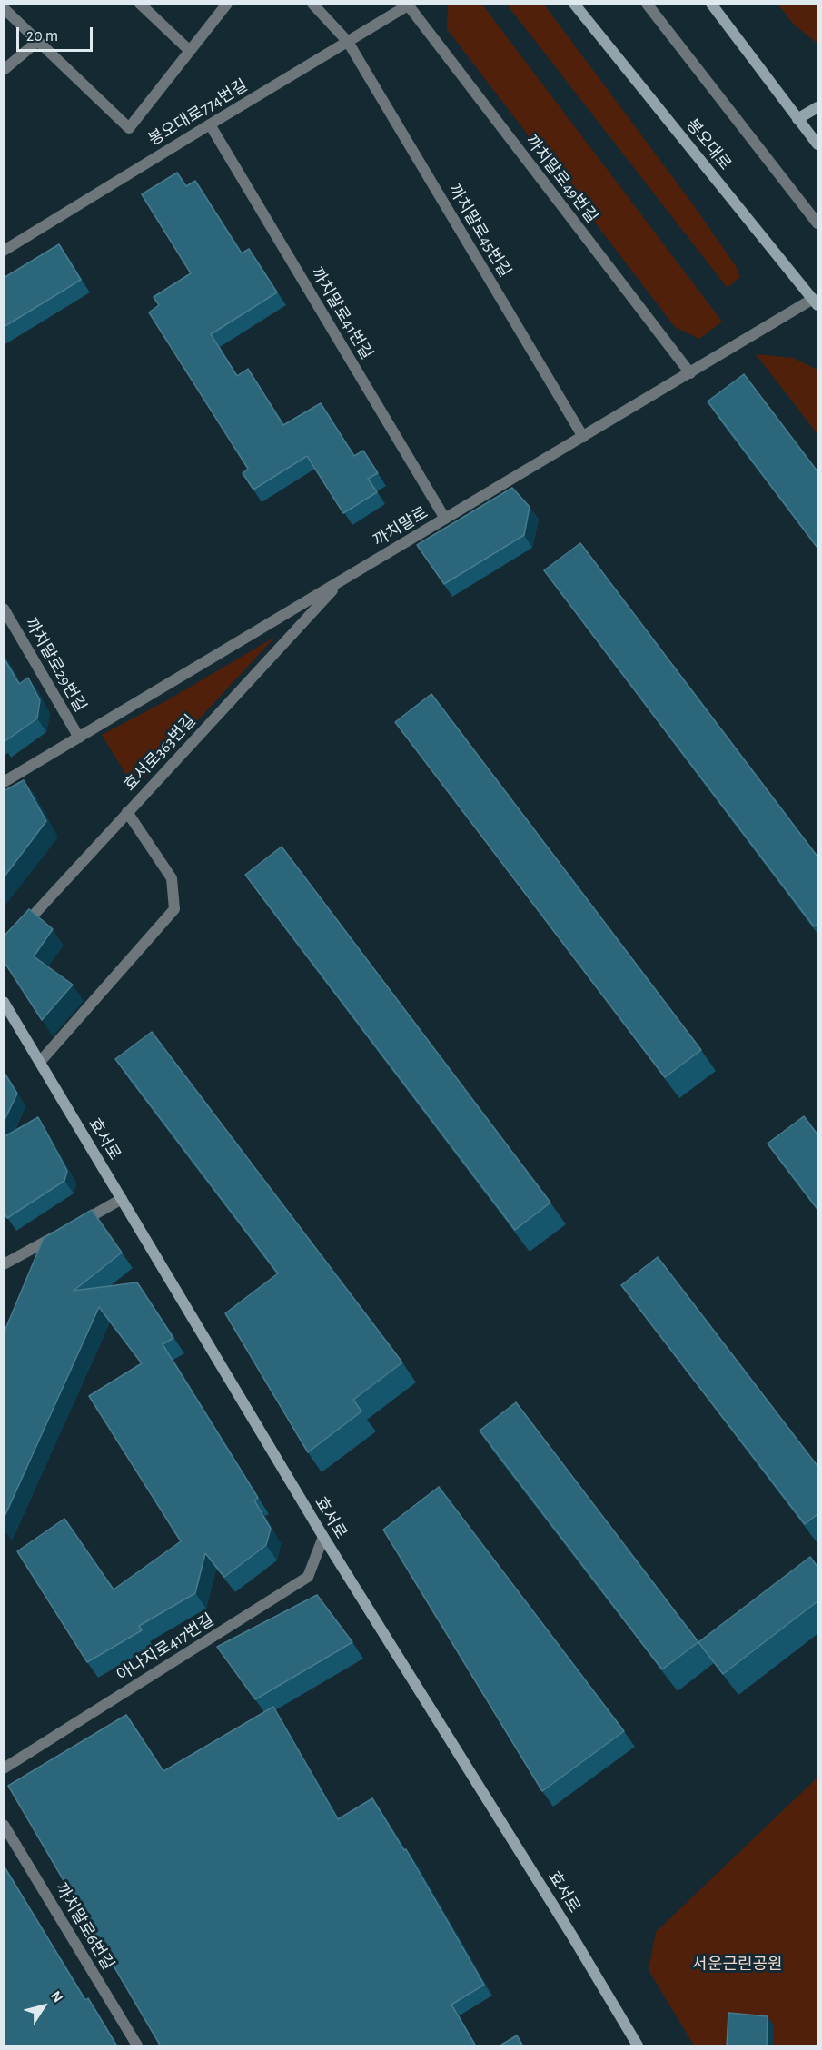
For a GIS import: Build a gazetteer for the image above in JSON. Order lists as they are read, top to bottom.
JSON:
{
  "streets": {
    "street": [
      "봉오대로774번길",
      "봉오대로",
      "까치말로49번길",
      "까치말로45번길",
      "까치말로41번길",
      "까치말로",
      "까치말로29번길",
      "효서로363번길",
      "효서로",
      "아나지로417번길",
      "까치말로6번길"
    ]
  },
  "crossings": [
    ["봉오대로774번길", "까치말로49번길"],
    ["봉오대로774번길", "까치말로45번길"],
    ["봉오대로774번길", "까치말로41번길"],
    ["봉오대로", "까치말로"],
    ["까치말로49번길", "까치말로"],
    ["까치말로45번길", "까치말로"],
    ["까치말로41번길", "까치말로"],
    ["까치말로", "까치말로29번길"],
    ["까치말로", "효서로363번길"],
    ["효서로", "아나지로417번길"]
  ],
  "parks": ["서운근린공원"],
  "scale_bar": "20 m",
  "north": "top right"
}
